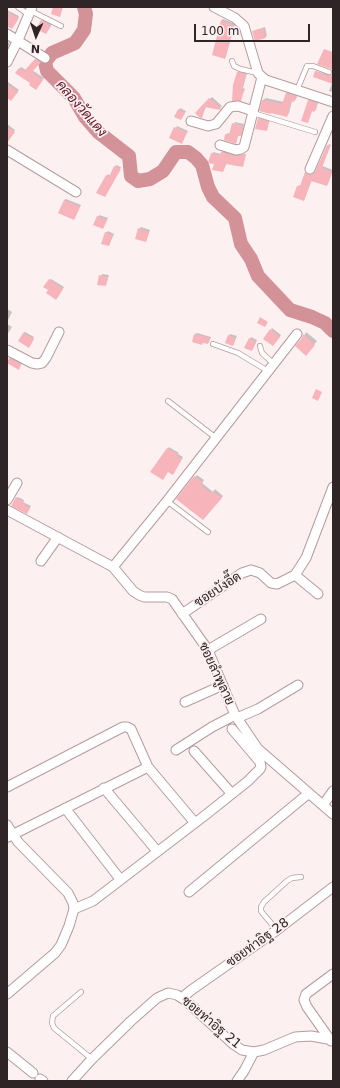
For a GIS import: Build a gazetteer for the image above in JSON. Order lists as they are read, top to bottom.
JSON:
{
  "streets": {
    "street": [
      "ซอยบังอี๊ด",
      "ซอยลำพูลาย",
      "ซอยท่าอิฐ 28",
      "ซอยท่าอิฐ 21"
    ]
  },
  "crossings": [
    ["ซอยบังอี๊ด", "ซอยลำพูลาย"],
    ["ซอยท่าอิฐ 28", "ซอยท่าอิฐ 21"]
  ],
  "water": ["คลองวัดแดง"],
  "scale_bar": "100 m",
  "north": "bottom"
}
